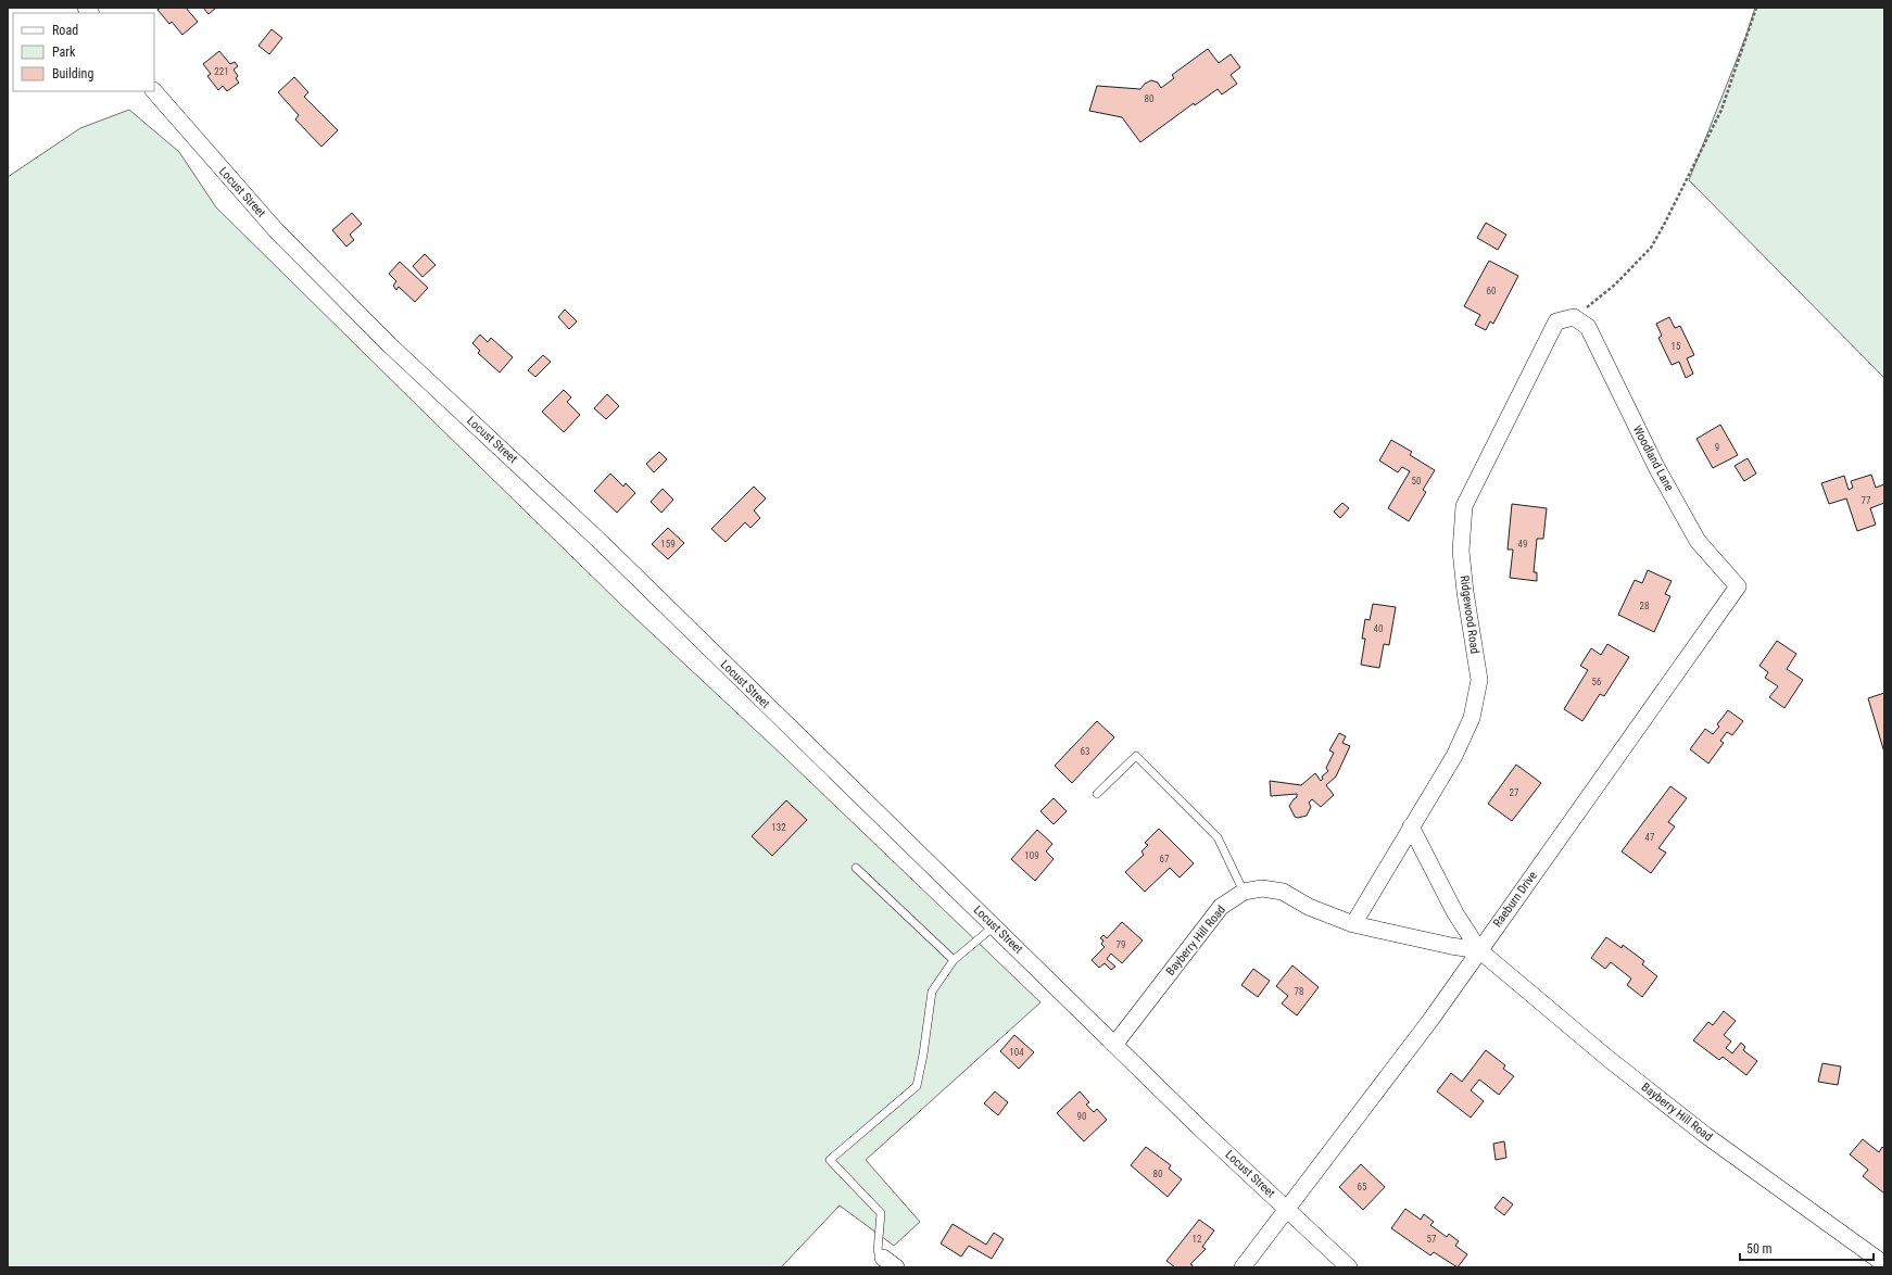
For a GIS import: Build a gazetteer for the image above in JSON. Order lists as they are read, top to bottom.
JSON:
{
  "streets": {
    "street": [
      "Locust Street",
      "Woodland Lane",
      "Ridgewood Road",
      "Raeburn Drive",
      "Bayberry Hill Road"
    ]
  },
  "crossings": [
    ["Locust Street", "Raeburn Drive"],
    ["Locust Street", "Bayberry Hill Road"],
    ["Woodland Lane", "Ridgewood Road"],
    ["Woodland Lane", "Raeburn Drive"],
    ["Ridgewood Road", "Bayberry Hill Road"],
    ["Raeburn Drive", "Bayberry Hill Road"]
  ],
  "house_numbers": [
    "221",
    "80",
    "60",
    "15",
    "9",
    "50",
    "77",
    "159",
    "49",
    "28",
    "40",
    "56",
    "63",
    "27",
    "132",
    "47",
    "109",
    "67",
    "79",
    "78",
    "104",
    "90",
    "80",
    "65",
    "12",
    "57"
  ],
  "legend": ["Road", "Park", "Building"],
  "scale_bar": "50 m"
}
